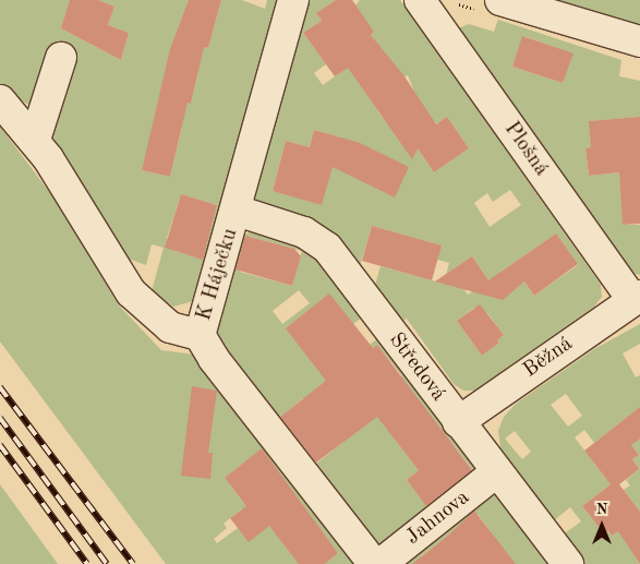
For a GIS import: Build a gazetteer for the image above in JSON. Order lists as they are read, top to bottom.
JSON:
{
  "streets": {
    "street": [
      "Plošná",
      "K Háječku",
      "Běžná",
      "Středová",
      "Jahnova"
    ]
  },
  "crossings": [
    ["Plošná", "Běžná"],
    ["K Háječku", "Středová"],
    ["Běžná", "Středová"],
    ["Středová", "Jahnova"]
  ],
  "north": "top"
}
